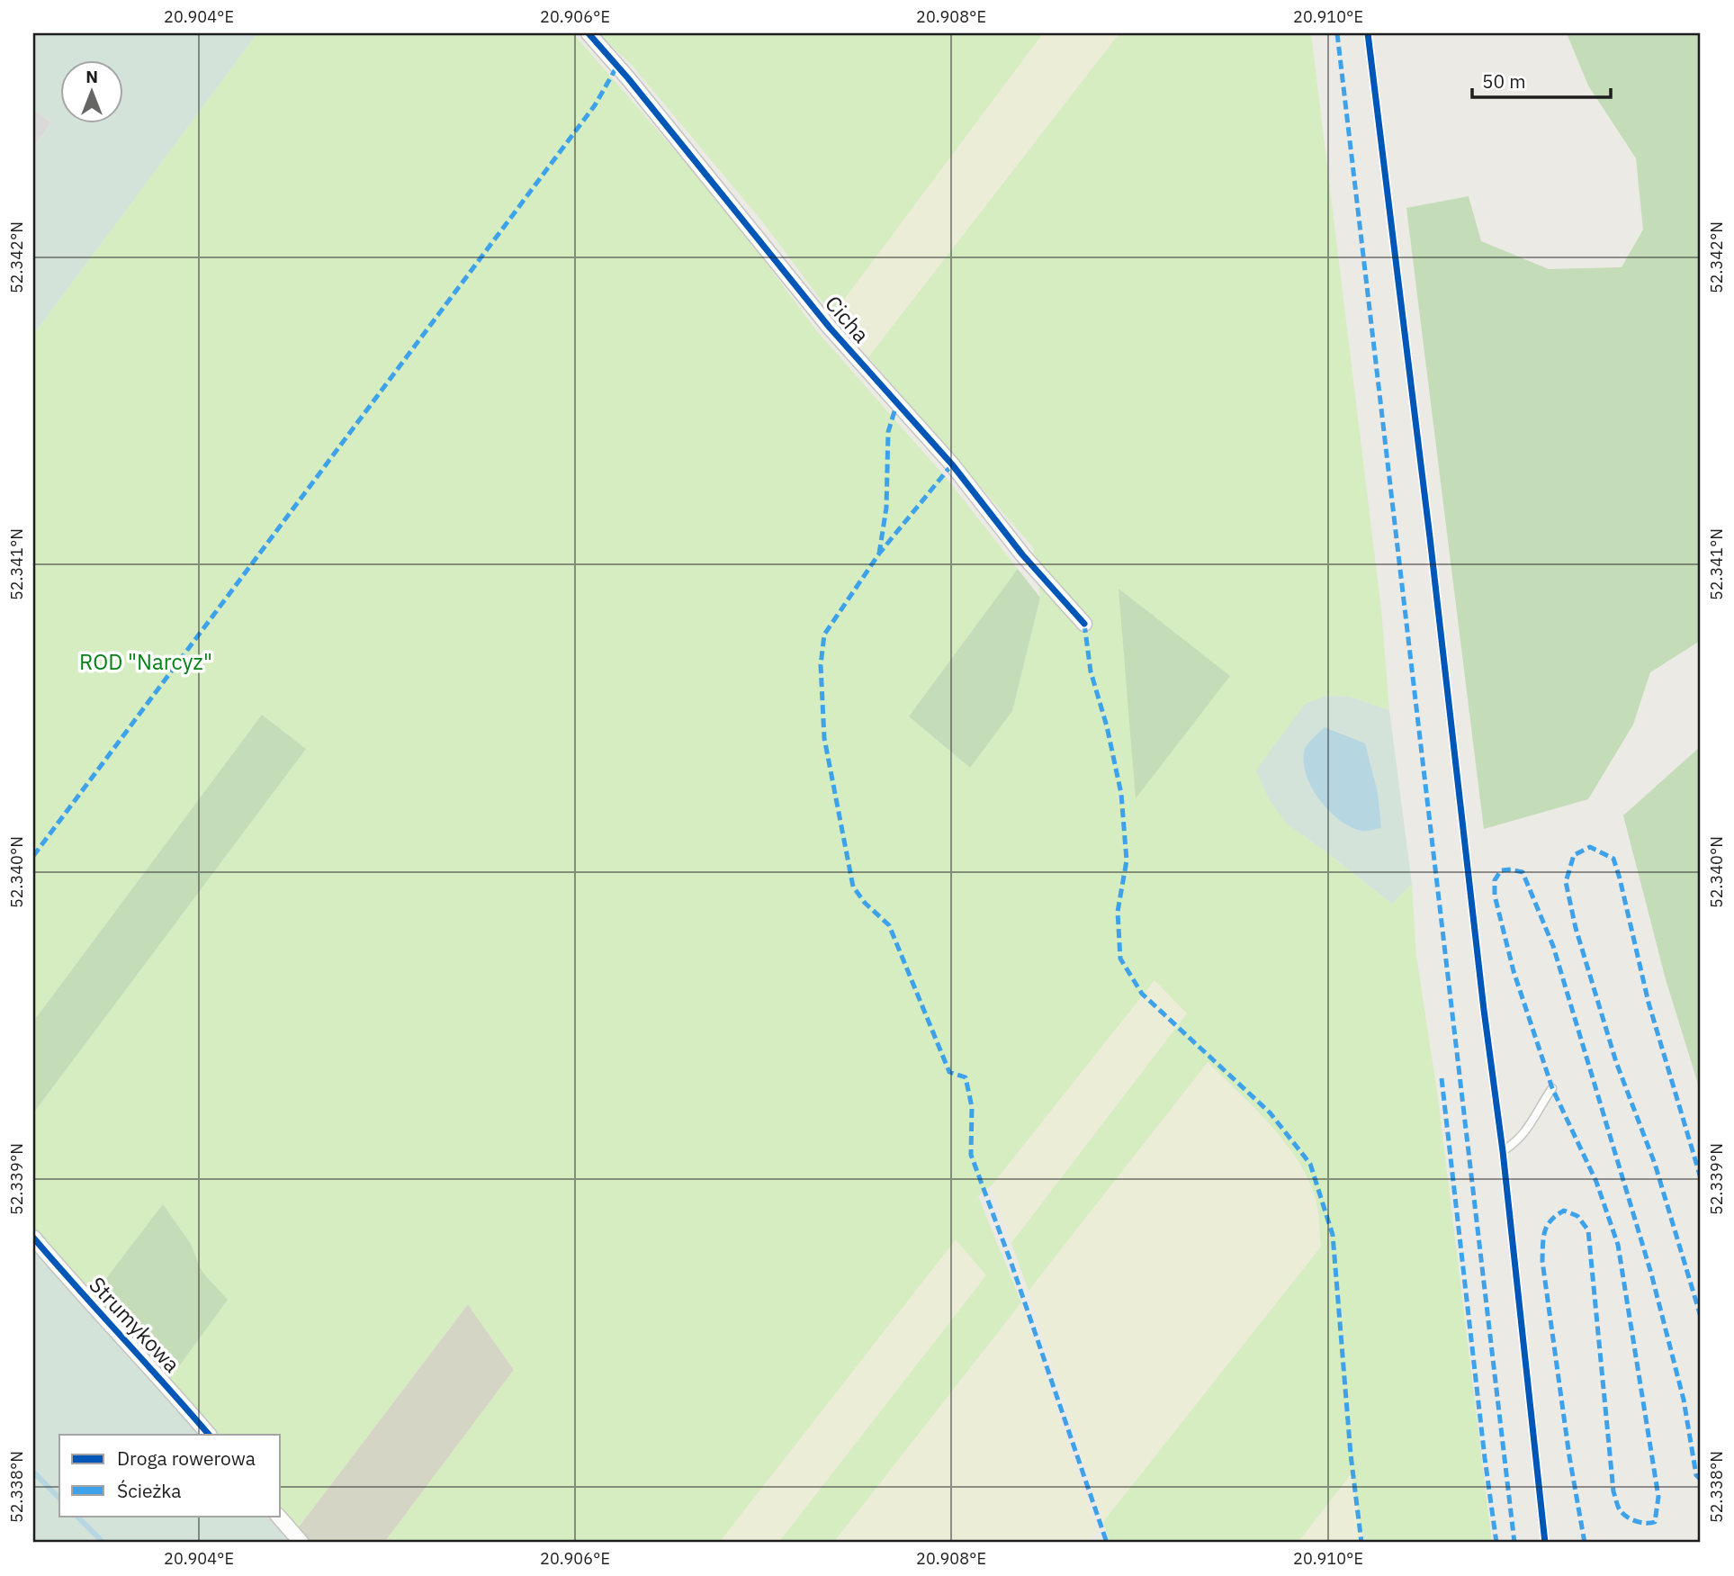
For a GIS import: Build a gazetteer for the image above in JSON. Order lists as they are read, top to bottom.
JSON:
{
  "streets": {
    "street": ["Cicha", "Strumykowa"]
  },
  "parks": ["ROD \"Narcyz\""],
  "legend": ["Droga rowerowa", "Ścieżka"],
  "scale_bar": "50 m",
  "north": "top",
  "coordinates": [
    "20.904°E",
    "20.906°E",
    "20.908°E",
    "20.910°E",
    "52.342°N",
    "52.341°N",
    "52.340°N",
    "52.339°N",
    "52.338°N"
  ]
}
